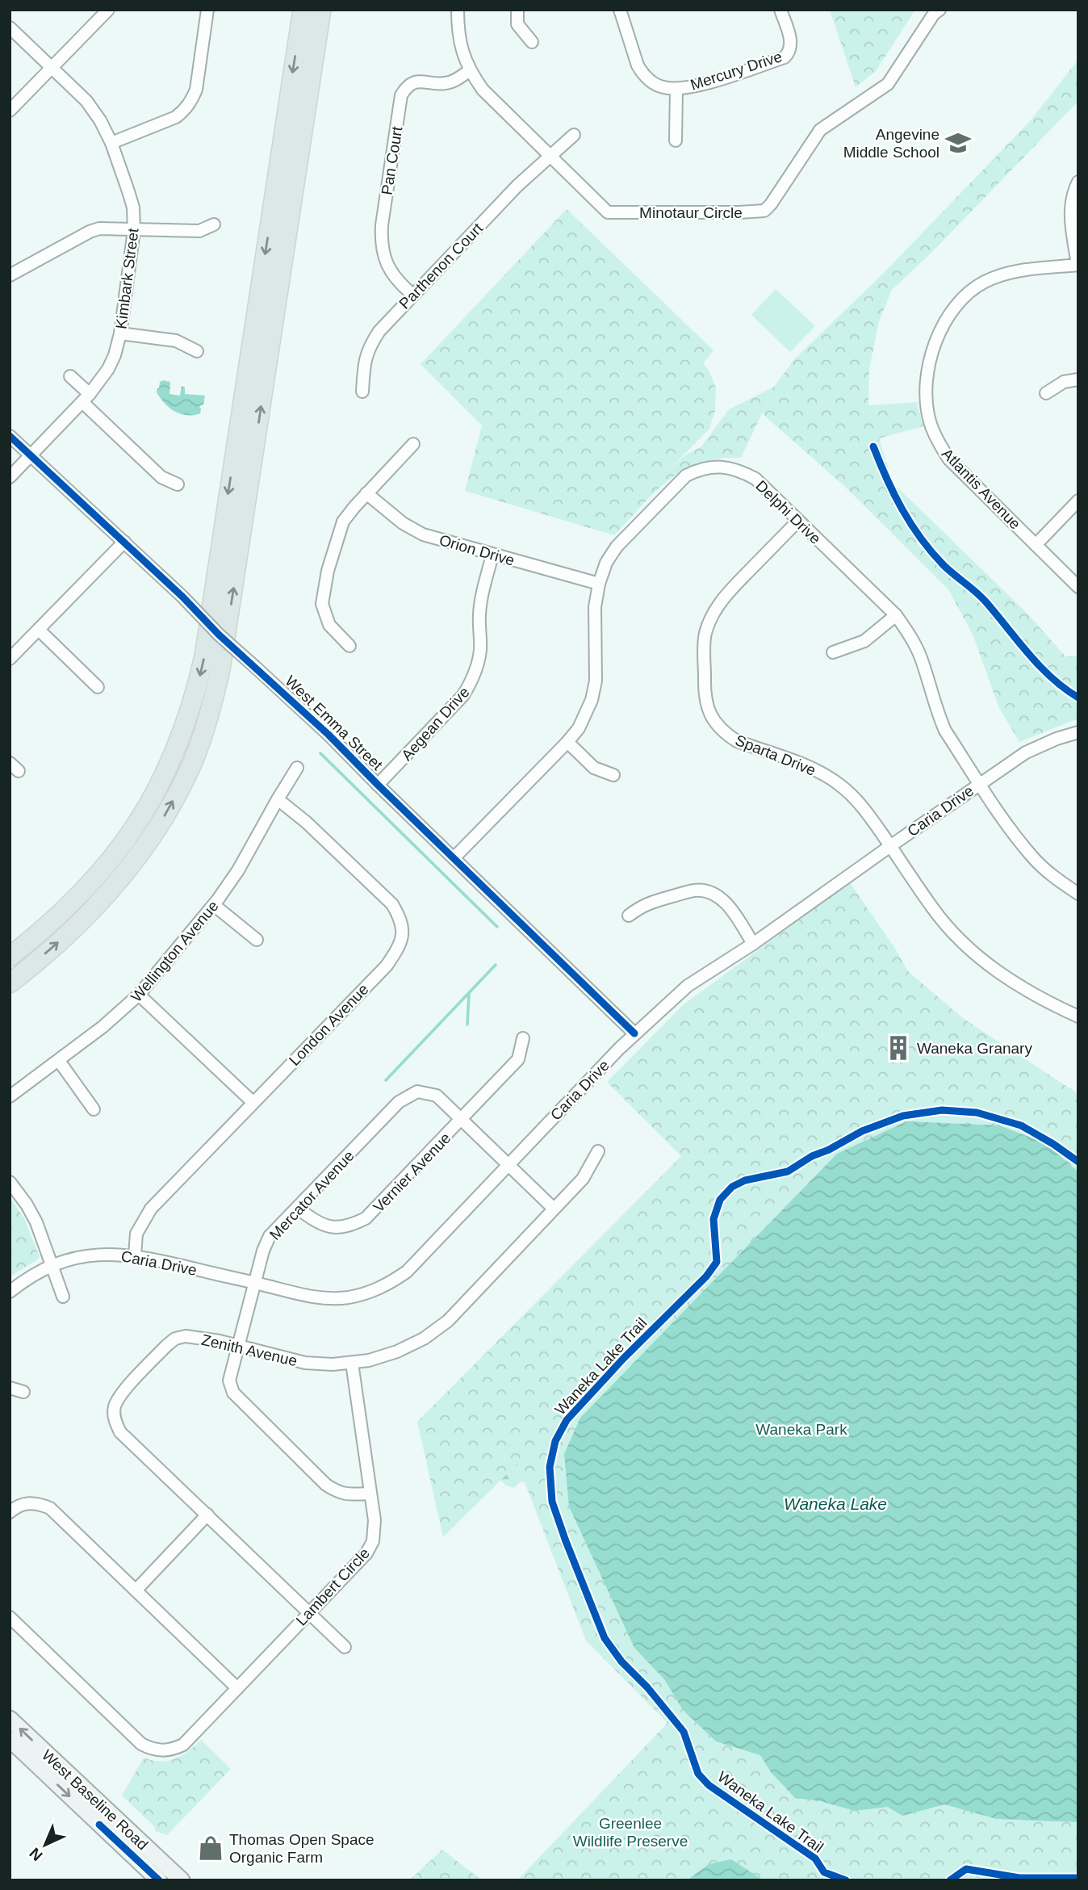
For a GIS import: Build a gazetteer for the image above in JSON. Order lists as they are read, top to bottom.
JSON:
{
  "streets": {
    "main road": ["West Baseline Road"],
    "street": [
      "Mercury Drive",
      "Pan Court",
      "Minotaur Circle",
      "Parthenon Court",
      "Kimbark Street",
      "Atlantis Avenue",
      "Delphi Drive",
      "Orion Drive",
      "West Emma Street",
      "Aegean Drive",
      "Sparta Drive",
      "Caria Drive",
      "Wellington Avenue",
      "London Avenue",
      "Vernier Avenue",
      "Mercator Avenue",
      "Zenith Avenue",
      "Lambert Circle"
    ],
    "cycle path": ["Waneka Lake Trail"]
  },
  "crossings": [
    ["Pan Court", "Minotaur Circle"],
    ["Pan Court", "Parthenon Court"],
    ["Minotaur Circle", "Parthenon Court"],
    ["Kimbark Street", "West Emma Street"],
    ["Delphi Drive", "Orion Drive"],
    ["Delphi Drive", "West Emma Street"],
    ["Delphi Drive", "Sparta Drive"],
    ["Delphi Drive", "Caria Drive"],
    ["Orion Drive", "Aegean Drive"],
    ["West Emma Street", "Aegean Drive"],
    ["West Emma Street", "Caria Drive"],
    ["Sparta Drive", "Caria Drive"],
    ["Caria Drive", "London Avenue"],
    ["Caria Drive", "Mercator Avenue"],
    ["Wellington Avenue", "London Avenue"],
    ["Vernier Avenue", "Mercator Avenue"],
    ["Mercator Avenue", "Zenith Avenue"],
    ["Mercator Avenue", "Lambert Circle"],
    ["Zenith Avenue", "Lambert Circle"]
  ],
  "water": ["Waneka Lake"],
  "parks": ["Waneka Park", "Greenlee Wildlife Preserve"],
  "places": {
    "school or university": ["Angevine Middle School"],
    "building": ["Waneka Granary"],
    "shop": ["Thomas Open Space Organic Farm"]
  },
  "north": "bottom left"
}
